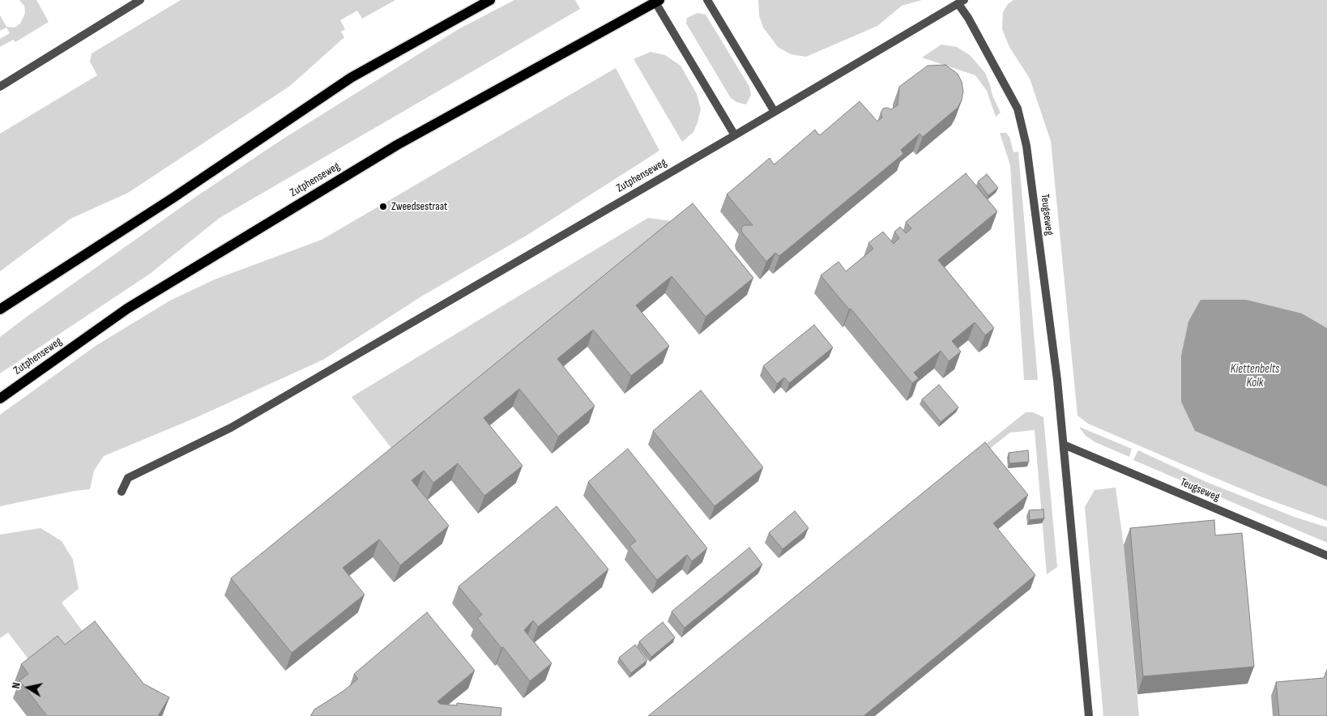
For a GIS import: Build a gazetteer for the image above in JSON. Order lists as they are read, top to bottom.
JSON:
{
  "streets": {
    "main road": ["Zutphenseweg"],
    "street": ["Teugseweg"]
  },
  "crossings": [
    ["Zutphenseweg", "Teugseweg"]
  ],
  "water": ["Kiettenbelts Kolk"],
  "places": ["Zweedsestraat"],
  "north": "left"
}
